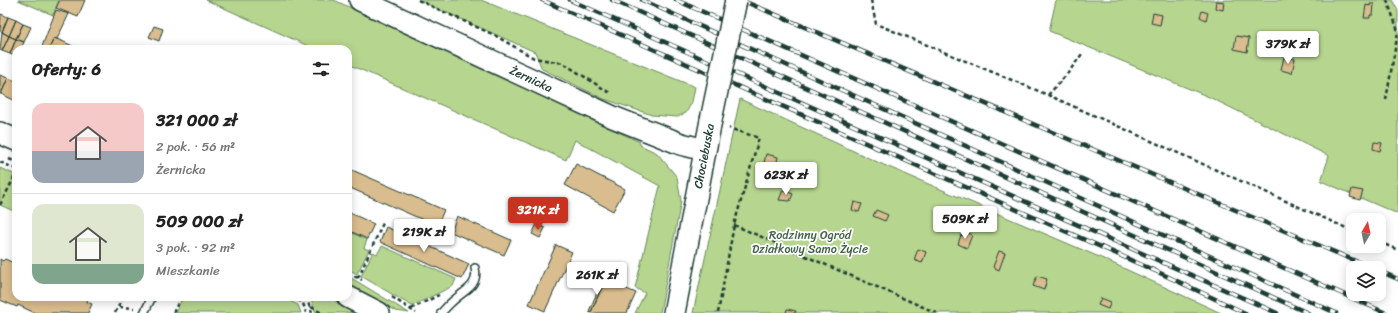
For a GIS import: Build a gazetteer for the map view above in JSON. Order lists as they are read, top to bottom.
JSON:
{
  "streets": {
    "street": ["Żernicka", "Chociebuska"]
  },
  "crossings": [
    ["Żernicka", "Chociebuska"]
  ],
  "parks": ["Rodzinny Ogród Działkowy Samo Życie"],
  "north": "top",
  "page": {
    "price": [
      "379K zł",
      "623K zł",
      "321K zł",
      "509K zł",
      "219K zł",
      "261K zł"
    ],
    "heading": "Oferty: 6",
    "list": [
      {
        "name": "321 000 zł",
        "note": "2 pok. · 56 m² · Żernicka"
      },
      {
        "name": "509 000 zł",
        "note": "3 pok. · 92 m² · Mieszkanie"
      }
    ]
  }
}
